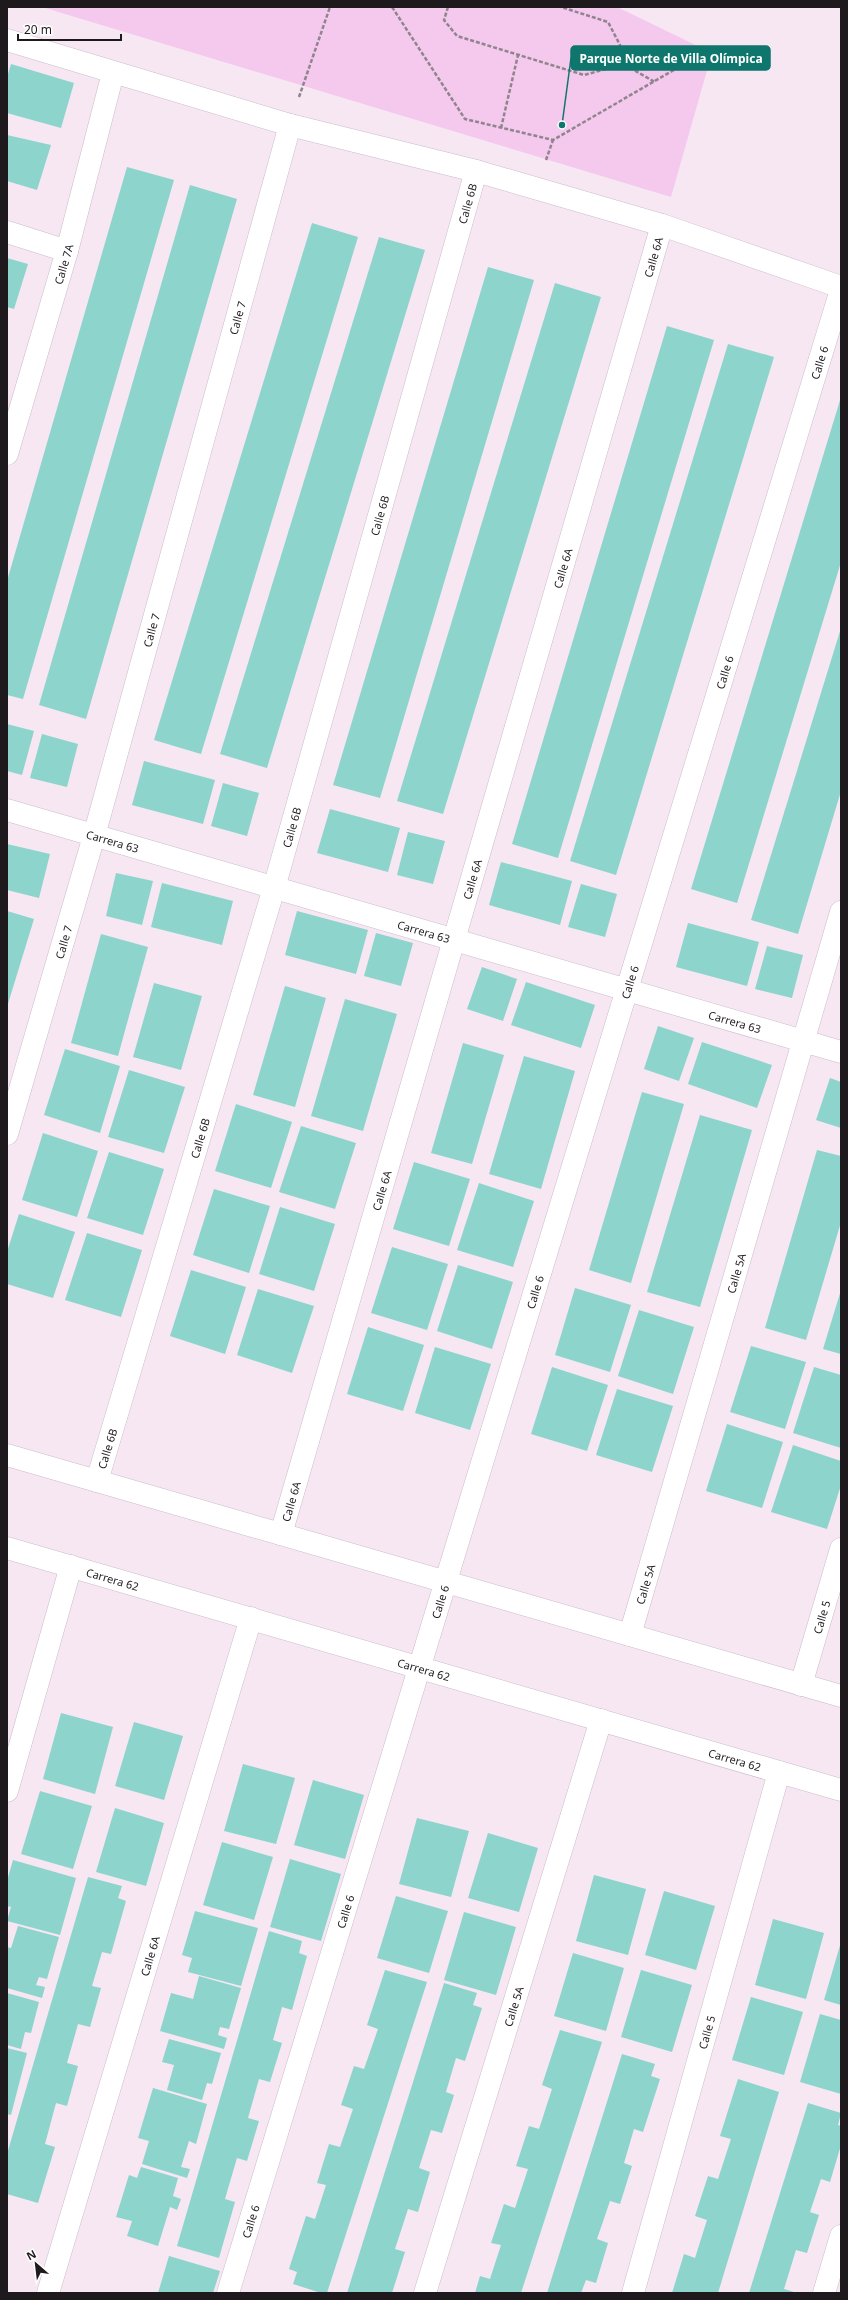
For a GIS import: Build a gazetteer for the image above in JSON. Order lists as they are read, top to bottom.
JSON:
{
  "streets": {
    "street": [
      "Calle 6B",
      "Calle 6A",
      "Calle 7A",
      "Calle 7",
      "Calle 6",
      "Carrera 63",
      "Calle 5A",
      "Carrera 62",
      "Calle 5"
    ]
  },
  "crossings": [
    ["Calle 6B", "Carrera 63"],
    ["Calle 6A", "Carrera 63"],
    ["Calle 6A", "Carrera 62"],
    ["Calle 7", "Carrera 63"],
    ["Calle 6", "Carrera 63"],
    ["Calle 6", "Carrera 62"],
    ["Carrera 63", "Calle 5A"],
    ["Calle 5A", "Carrera 62"],
    ["Carrera 62", "Calle 5"]
  ],
  "places": ["Parque Norte de Villa Olímpica"],
  "scale_bar": "20 m",
  "north": "top left"
}
